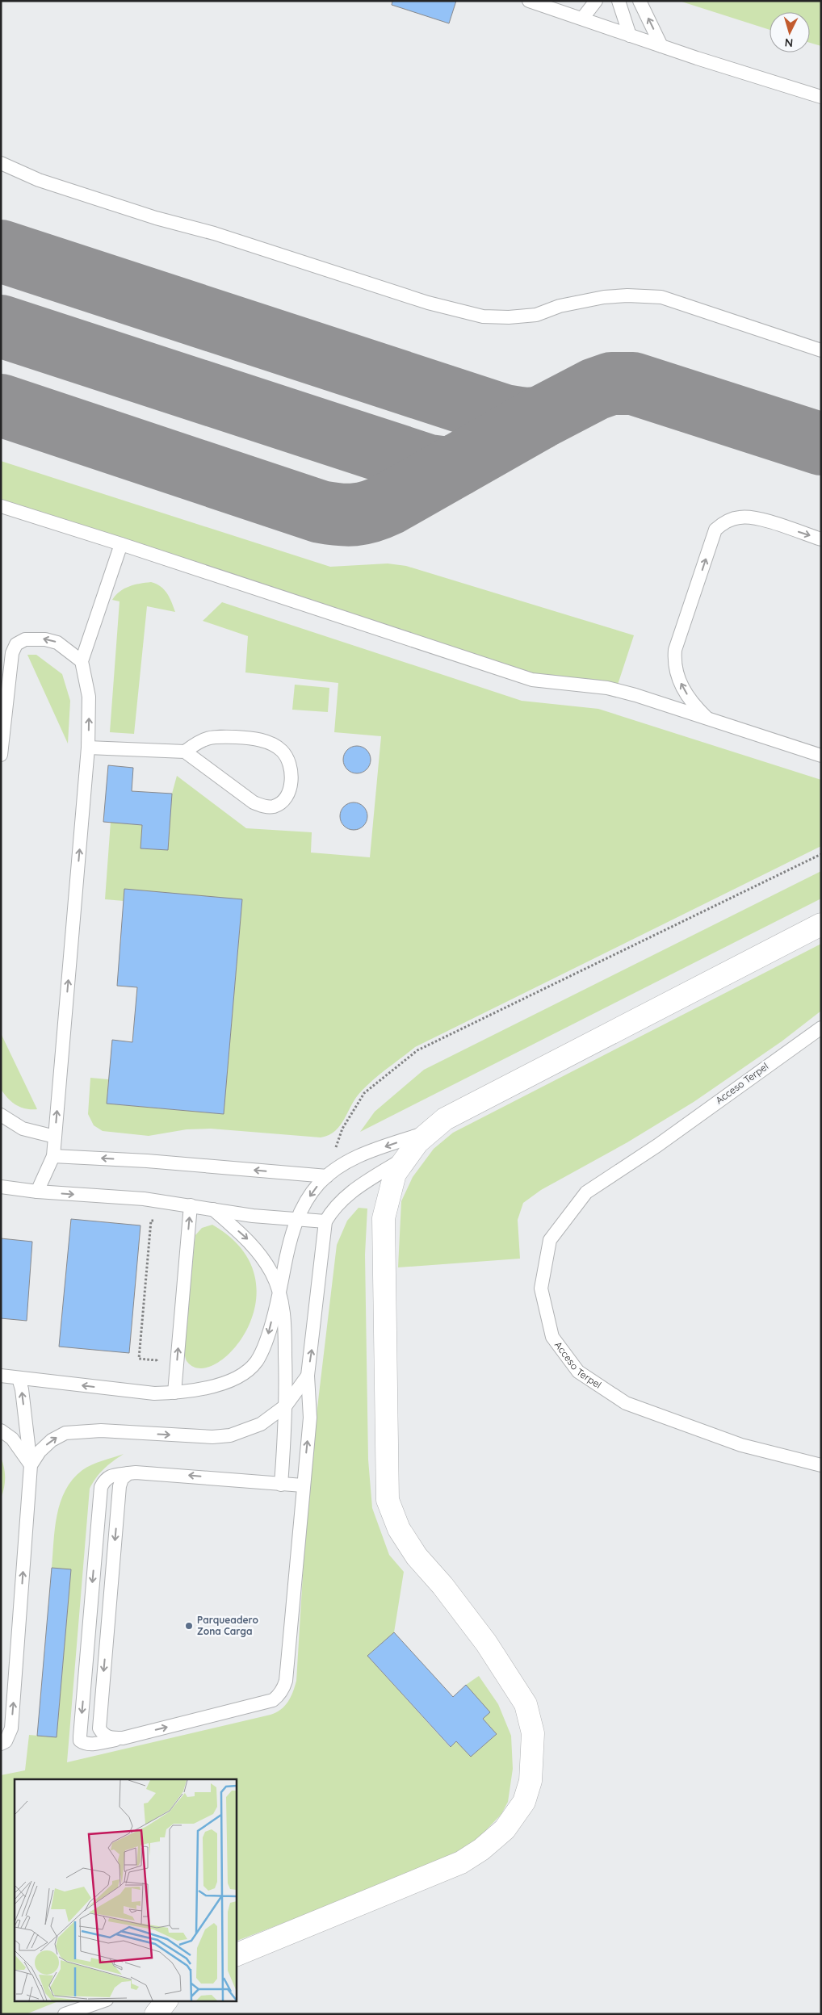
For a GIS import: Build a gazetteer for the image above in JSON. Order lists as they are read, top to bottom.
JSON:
{
  "streets": {
    "lane": ["Acceso Terpel"]
  },
  "places": ["Parqueadero Zona Carga"],
  "north": "bottom"
}
